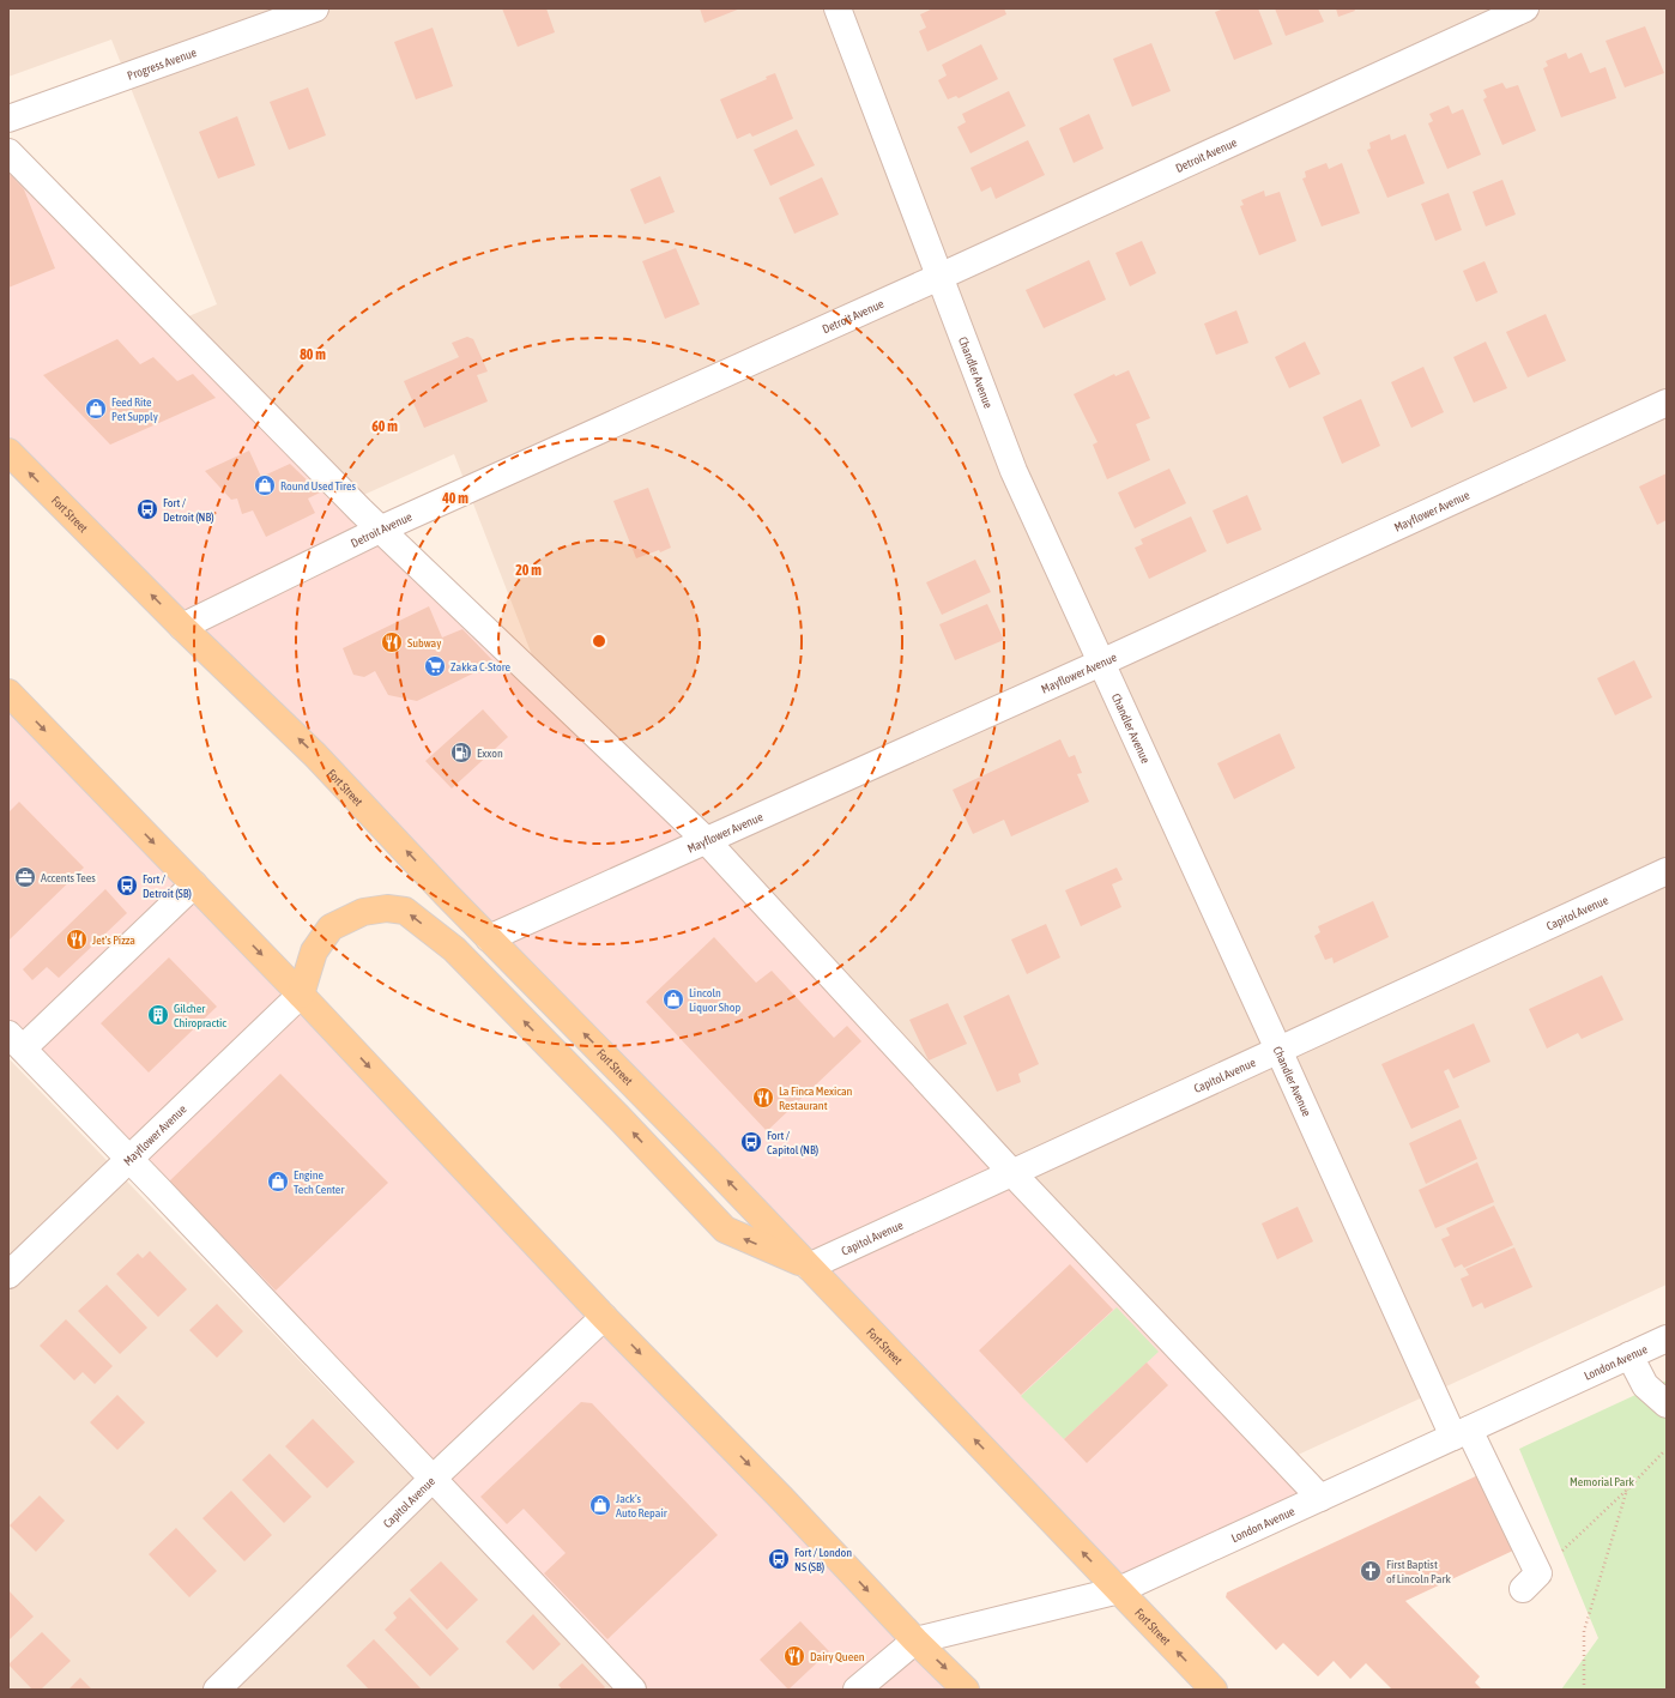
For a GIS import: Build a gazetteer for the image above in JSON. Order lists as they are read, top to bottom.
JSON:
{
  "streets": {
    "main road": ["Fort Street"],
    "street": [
      "Progress Avenue",
      "Detroit Avenue",
      "Chandler Avenue",
      "Mayflower Avenue",
      "Capitol Avenue",
      "London Avenue"
    ]
  },
  "crossings": [
    ["Detroit Avenue", "Chandler Avenue"],
    ["Detroit Avenue", "Fort Street"],
    ["Chandler Avenue", "Mayflower Avenue"],
    ["Chandler Avenue", "Capitol Avenue"],
    ["Chandler Avenue", "London Avenue"],
    ["Mayflower Avenue", "Fort Street"],
    ["Fort Street", "Capitol Avenue"],
    ["Fort Street", "London Avenue"]
  ],
  "parks": ["Memorial Park"],
  "places": {
    "shop": [
      "Feed Rite Pet Supply",
      "Round Used Tires",
      "Lincoln Liquor Shop",
      "Engine Tech Center",
      "Jack's Auto Repair"
    ],
    "bus stop": [
      "Fort / Detroit (NB)",
      "Fort / Detroit (SB)",
      "Fort / Capitol (NB)",
      "Fort / London NS (SB)"
    ],
    "restaurant": [
      "Subway",
      "Jet's Pizza",
      "La Finca Mexican Restaurant",
      "Dairy Queen"
    ],
    "supermarket": ["Zakka C-Store"],
    "fuel station": ["Exxon"],
    "office": ["Accents Tees"],
    "building": ["Gilcher Chiropractic"],
    "church": ["First Baptist of Lincoln Park"]
  },
  "rings": [
    "80 m",
    "60 m",
    "40 m",
    "20 m"
  ]
}
